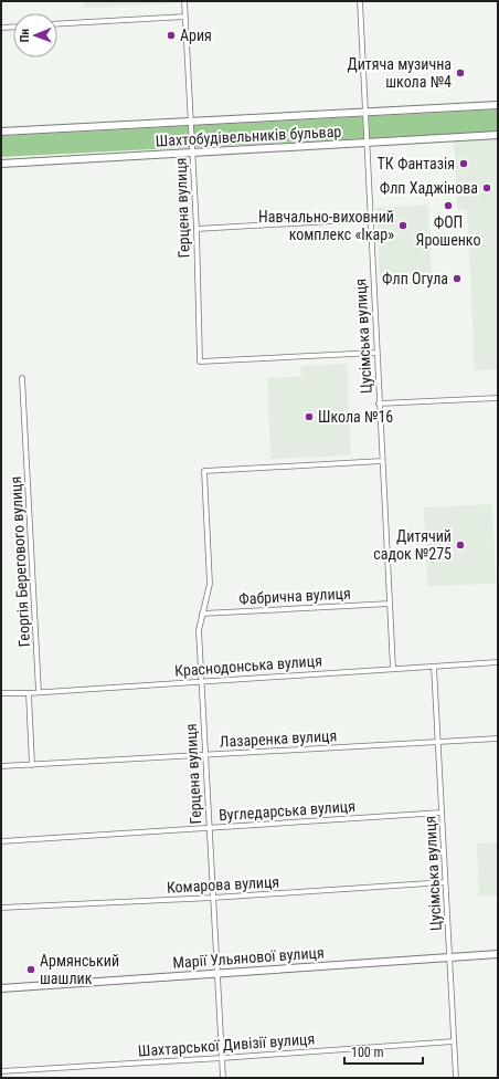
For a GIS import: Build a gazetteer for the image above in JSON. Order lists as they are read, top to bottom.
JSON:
{
  "streets": {
    "main road": ["Шахтобудівельників бульвар", "Марії Ульянової вулиця"],
    "street": [
      "Герцена вулиця",
      "Цусімська вулиця",
      "Георгія Берегового вулиця",
      "Фабрична вулиця",
      "Краснодонська вулиця",
      "Лазаренка вулиця",
      "Вугледарська вулиця",
      "Комарова вулиця",
      "Шахтарської Дивізії вулиця"
    ]
  },
  "crossings": [
    ["Шахтобудівельників бульвар", "Герцена вулиця"],
    ["Шахтобудівельників бульвар", "Цусімська вулиця"],
    ["Герцена вулиця", "Цусімська вулиця"],
    ["Герцена вулиця", "Фабрична вулиця"],
    ["Герцена вулиця", "Краснодонська вулиця"],
    ["Герцена вулиця", "Лазаренка вулиця"],
    ["Герцена вулиця", "Вугледарська вулиця"],
    ["Герцена вулиця", "Комарова вулиця"],
    ["Герцена вулиця", "Марії Ульянової вулиця"],
    ["Герцена вулиця", "Шахтарської Дивізії вулиця"],
    ["Цусімська вулиця", "Фабрична вулиця"],
    ["Цусімська вулиця", "Краснодонська вулиця"],
    ["Цусімська вулиця", "Лазаренка вулиця"],
    ["Цусімська вулиця", "Вугледарська вулиця"],
    ["Цусімська вулиця", "Комарова вулиця"],
    ["Цусімська вулиця", "Марії Ульянової вулиця"],
    ["Цусімська вулиця", "Шахтарської Дивізії вулиця"],
    ["Георгія Берегового вулиця", "Краснодонська вулиця"]
  ],
  "places": [
    "Ария",
    "Дитяча музична школа №4",
    "ТК Фантазія",
    "Флп Хаджінова",
    "ФОП Ярошенко",
    "Навчально-виховний комплекс «Ікар»",
    "Флп Огула",
    "Школа №16",
    "Дитячий садок №275",
    "Армянський шашлик"
  ],
  "scale_bar": "100 m",
  "north": "left"
}
